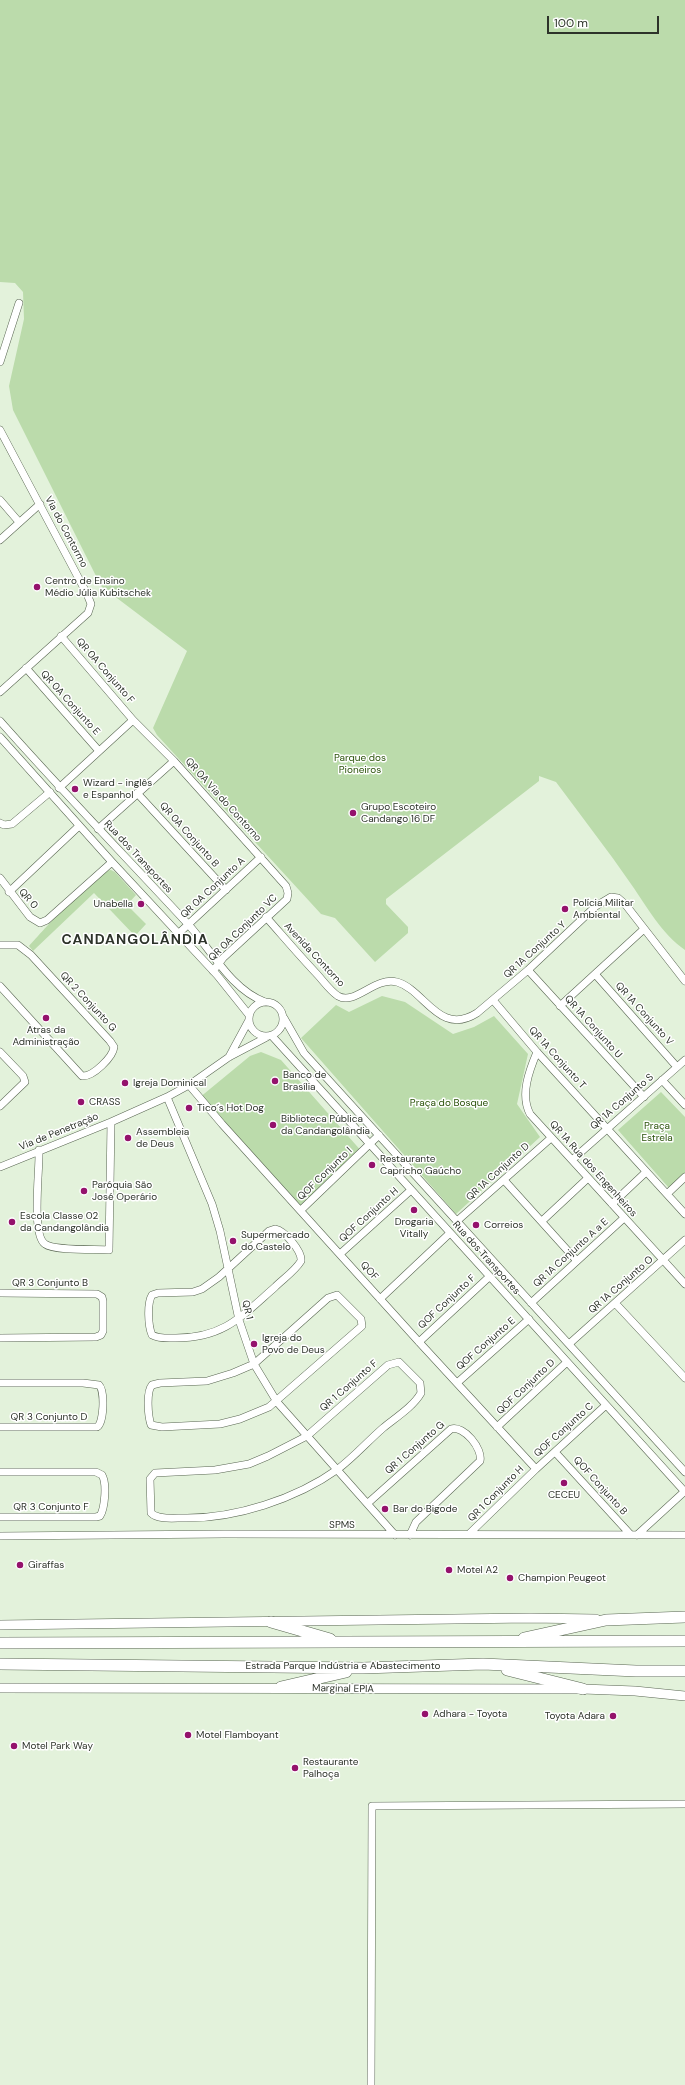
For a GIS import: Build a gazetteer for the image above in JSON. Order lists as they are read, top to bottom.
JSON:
{
  "streets": {
    "highway": ["Estrada Parque Indústria e Abastecimento"],
    "main road": ["Marginal EPIA"],
    "street": [
      "Via do Contormo",
      "QR 0A Conjunto F",
      "QR 0A Conjunto E",
      "QR 0A Via do Contorno",
      "QR 0A Conjunto B",
      "Rua dos Transportes",
      "QR 0A Conjunto A",
      "QR 0",
      "QR 0A Conjunto VC",
      "QR 1A Conjunto Y",
      "Avenida Contorno",
      "QR 2 Conjunto G",
      "QR 1A Conjunto V",
      "QR 1A Conjunto U",
      "QR 1A Conjunto T",
      "QR 1A Conjunto S",
      "Via de Penetração",
      "QR 1A Rua dos Engenheiros",
      "QR 1A Conjunto D",
      "QOF Conjunto I",
      "QOF Conjunto H",
      "QR 1A Conjunto A a E",
      "QOF",
      "QR 3 Conjunto B",
      "QR 1A Conjunto O",
      "QOF Conjunto F",
      "QR 1",
      "QOF Conjunto E",
      "QR 1 Conjunto F",
      "QOF Conjunto D",
      "QR 3 Conjunto D",
      "QOF Conjunto C",
      "QR 1 Conjunto G",
      "QOF Conjunto B",
      "QR 1 Conjunto H",
      "QR 3 Conjunto F",
      "SPMS"
    ]
  },
  "crossings": [
    ["Via do Contormo", "QR 0A Conjunto F"],
    ["Via do Contormo", "QR 0A Conjunto E"],
    ["QR 0A Conjunto F", "QR 0A Via do Contorno"],
    ["QR 0A Via do Contorno", "QR 0A Conjunto A"],
    ["QR 0A Via do Contorno", "QR 0A Conjunto VC"],
    ["QR 0A Conjunto B", "QR 0A Conjunto A"],
    ["Rua dos Transportes", "QR 0A Conjunto A"],
    ["Rua dos Transportes", "QR 0A Conjunto VC"],
    ["Rua dos Transportes", "Via de Penetração"],
    ["Rua dos Transportes", "QR 1A Conjunto D"],
    ["Rua dos Transportes", "QOF Conjunto I"],
    ["Rua dos Transportes", "QOF Conjunto H"],
    ["Rua dos Transportes", "QR 1A Conjunto A a E"],
    ["Rua dos Transportes", "QR 1A Conjunto O"],
    ["Rua dos Transportes", "QOF Conjunto F"],
    ["Rua dos Transportes", "QOF Conjunto E"],
    ["Rua dos Transportes", "QOF Conjunto D"],
    ["Rua dos Transportes", "QOF Conjunto C"],
    ["QR 0A Conjunto VC", "Avenida Contorno"],
    ["QR 1A Conjunto Y", "Avenida Contorno"],
    ["QR 1A Conjunto Y", "QR 1A Conjunto U"],
    ["QR 1A Conjunto Y", "QR 1A Conjunto T"],
    ["QR 1A Conjunto V", "QR 1A Conjunto S"],
    ["QR 1A Conjunto U", "QR 1A Conjunto S"],
    ["QR 1A Conjunto T", "QR 1A Conjunto S"],
    ["QR 1A Conjunto T", "QR 1A Rua dos Engenheiros"],
    ["QR 1A Conjunto S", "QR 1A Rua dos Engenheiros"],
    ["Via de Penetração", "QOF"],
    ["Via de Penetração", "QR 1"],
    ["QR 1A Rua dos Engenheiros", "QR 1A Conjunto D"],
    ["QR 1A Rua dos Engenheiros", "QR 1A Conjunto A a E"],
    ["QR 1A Rua dos Engenheiros", "QR 1A Conjunto O"],
    ["QOF Conjunto I", "QOF"],
    ["QOF Conjunto H", "QOF"],
    ["QOF", "QOF Conjunto F"],
    ["QOF", "QOF Conjunto E"],
    ["QOF", "QOF Conjunto D"],
    ["QOF", "QOF Conjunto C"],
    ["QOF", "QR 1 Conjunto H"],
    ["QR 1", "QR 1 Conjunto F"],
    ["QR 1", "QR 1 Conjunto G"],
    ["QR 1", "SPMS"],
    ["QOF Conjunto C", "QOF Conjunto B"],
    ["QOF Conjunto C", "QR 1 Conjunto H"],
    ["QR 1 Conjunto G", "SPMS"],
    ["QOF Conjunto B", "SPMS"],
    ["QR 1 Conjunto H", "SPMS"]
  ],
  "districts": ["CANDANGOLÂNDIA"],
  "parks": ["Parque dos Pioneiros", "Praça do Bosque", "Praça Estrela"],
  "places": [
    "Centro de Ensino Médio Júlia Kubitschek",
    "Wizard - inglês e Espanhol",
    "Grupo Escoteiro Candango 16 DF",
    "Unabella",
    "Polícia Militar Ambiental",
    "Atras da Administração",
    "Banco de Brasília",
    "Igreja Dominical",
    "CRASS",
    "Tico´s Hot Dog",
    "Biblioteca Pública da Candangolândia",
    "Assembleia de Deus",
    "Restaurante Capricho Gaúcho",
    "Paróquia São José Operário",
    "Drogaria Vitally",
    "Escola Classe 02 da Candangolândia",
    "Correios",
    "Supermercado do Castelo",
    "Igreja do Povo de Deus",
    "CECEU",
    "Bar do Bigode",
    "Giraffas",
    "Motel A2",
    "Champion Peugeot",
    "Adhara - Toyota",
    "Toyota Adara",
    "Motel Flamboyant",
    "Motel Park Way",
    "Restaurante Palhoça"
  ],
  "scale_bar": "100 m"
}
